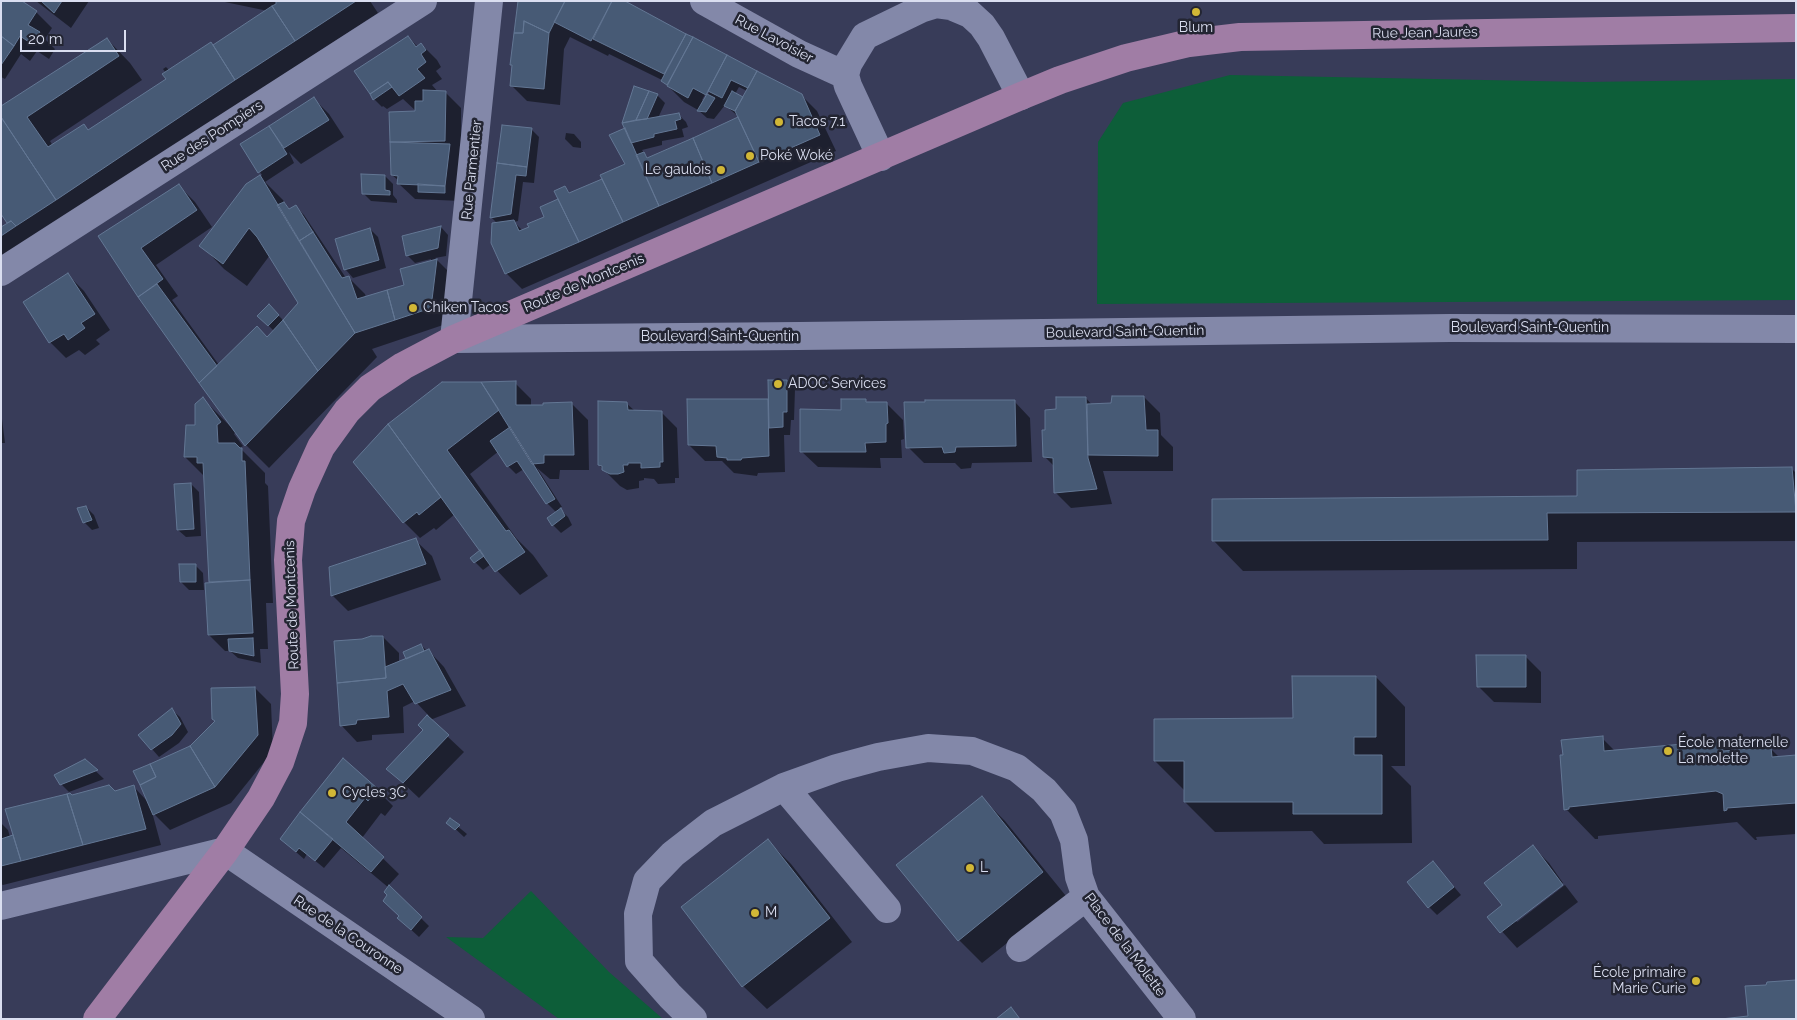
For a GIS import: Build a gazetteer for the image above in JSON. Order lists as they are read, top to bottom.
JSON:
{
  "streets": {
    "main road": ["Rue Jean Jaurès", "Route de Montcenis"],
    "street": [
      "Rue Lavoisier",
      "Rue des Pompiers",
      "Rue Parmentier",
      "Boulevard Saint-Quentin",
      "Rue de la Couronne",
      "Place de la Molette"
    ]
  },
  "crossings": [
    ["Rue Jean Jaurès", "Route de Montcenis"],
    ["Rue Parmentier", "Route de Montcenis"],
    ["Rue Parmentier", "Boulevard Saint-Quentin"],
    ["Route de Montcenis", "Boulevard Saint-Quentin"],
    ["Route de Montcenis", "Rue de la Couronne"]
  ],
  "places": [
    "Blum",
    "Tacos 7.1",
    "Poké Woké",
    "Le gaulois",
    "Chiken Tacos",
    "ADOC Services",
    "École maternelle La molette",
    "Cycles 3C",
    "L",
    "M",
    "École primaire Marie Curie"
  ],
  "scale_bar": "20 m"
}
